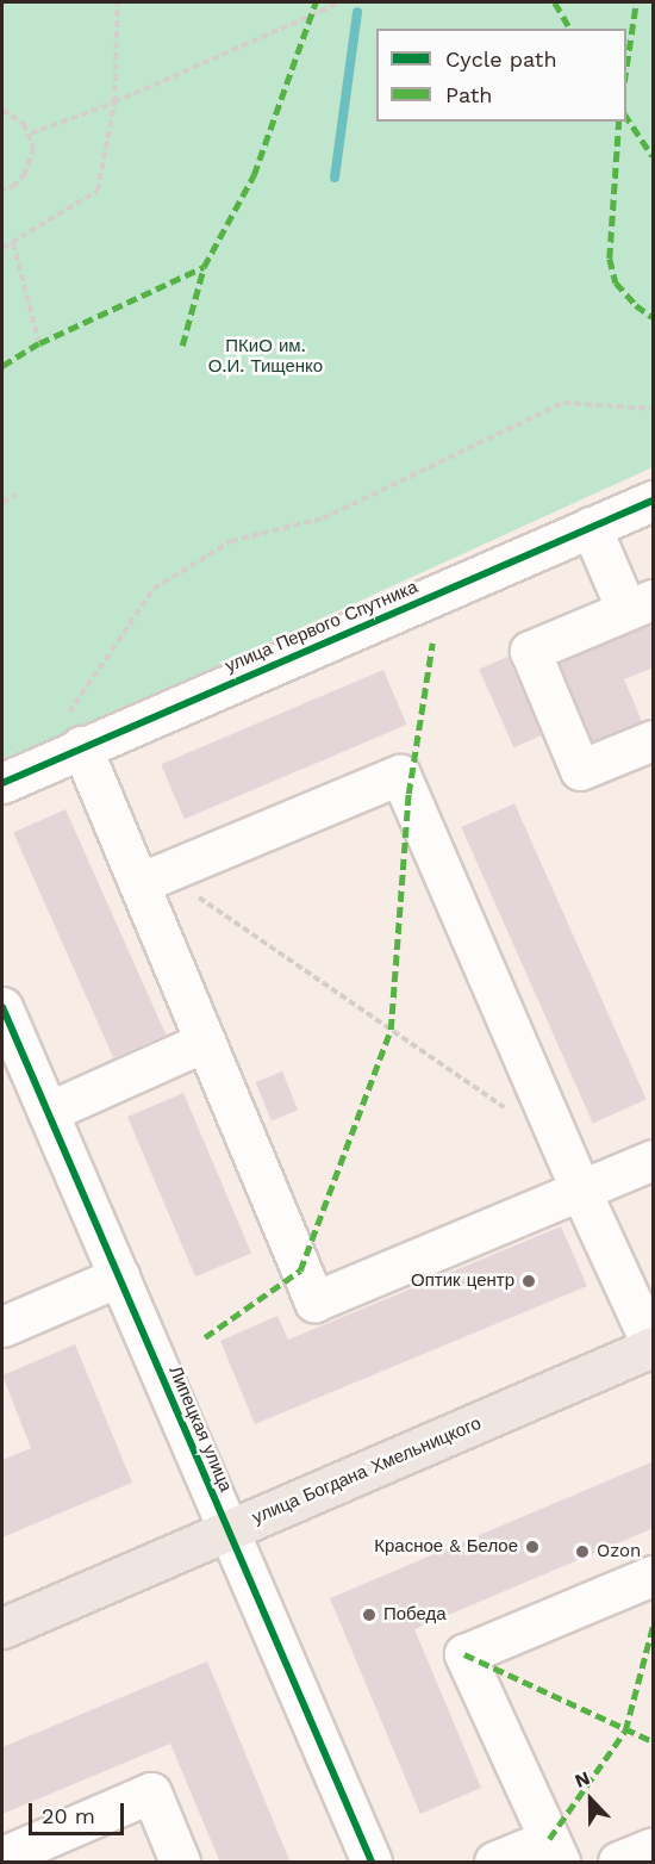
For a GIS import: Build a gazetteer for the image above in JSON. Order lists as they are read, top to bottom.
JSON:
{
  "streets": {
    "main road": ["улица Богдана Хмельницкого"],
    "street": ["улица Первого Спутника", "Липецкая улица"]
  },
  "crossings": [
    ["Липецкая улица", "улица Богдана Хмельницкого"]
  ],
  "parks": ["ПКиО им. О.И. Тищенко"],
  "places": [
    "Оптик центр",
    "Красное & Белое",
    "Ozon",
    "Победа"
  ],
  "legend": ["Cycle path", "Path"],
  "scale_bar": "20 m",
  "north": "top"
}
